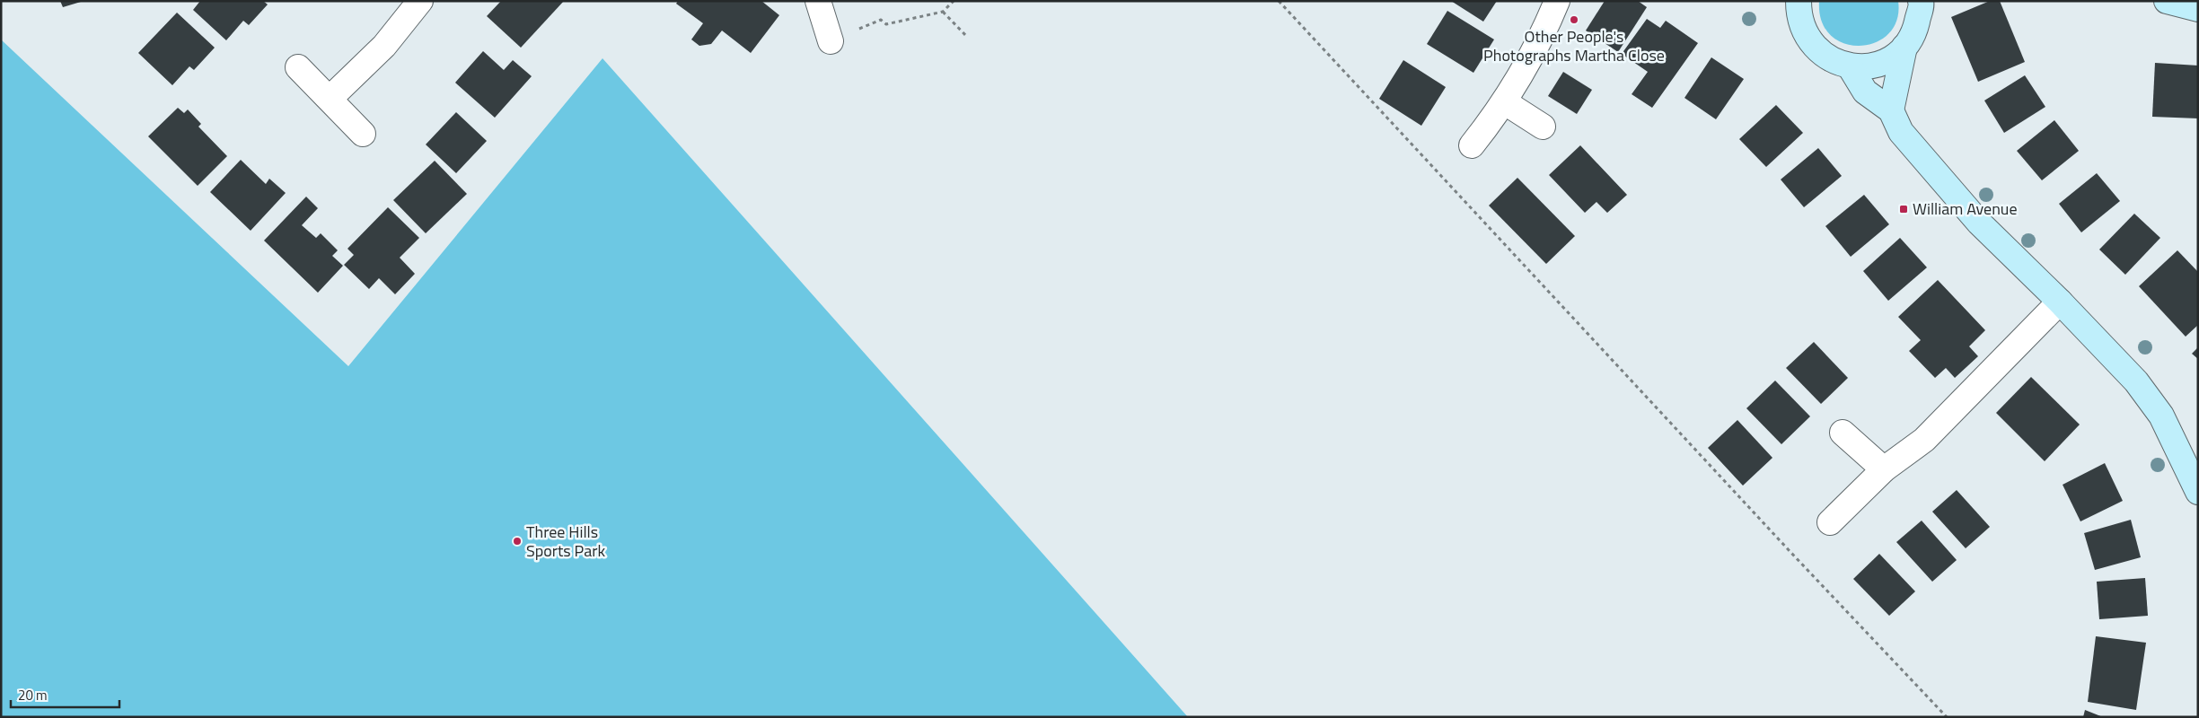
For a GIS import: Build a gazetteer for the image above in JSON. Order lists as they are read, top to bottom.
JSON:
{
  "places": {
    "other": ["Other People's Photographs Martha Close", "Three Hills Sports Park"],
    "transit": ["William Avenue"]
  },
  "scale_bar": "20 m"
}
